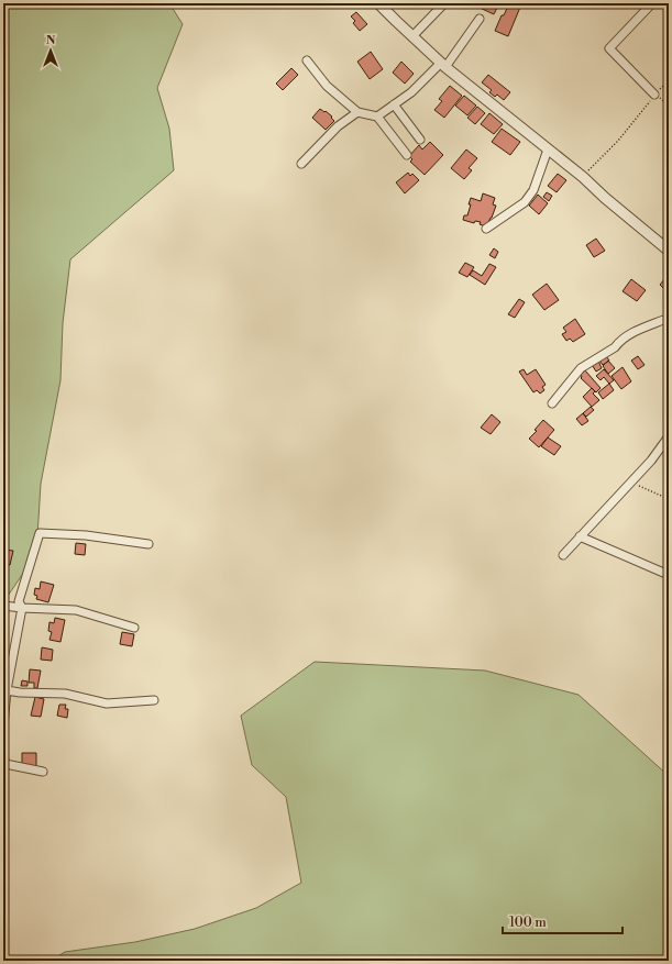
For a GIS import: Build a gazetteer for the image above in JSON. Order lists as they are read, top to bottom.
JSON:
{
  "scale_bar": "100 m",
  "north": "top"
}
